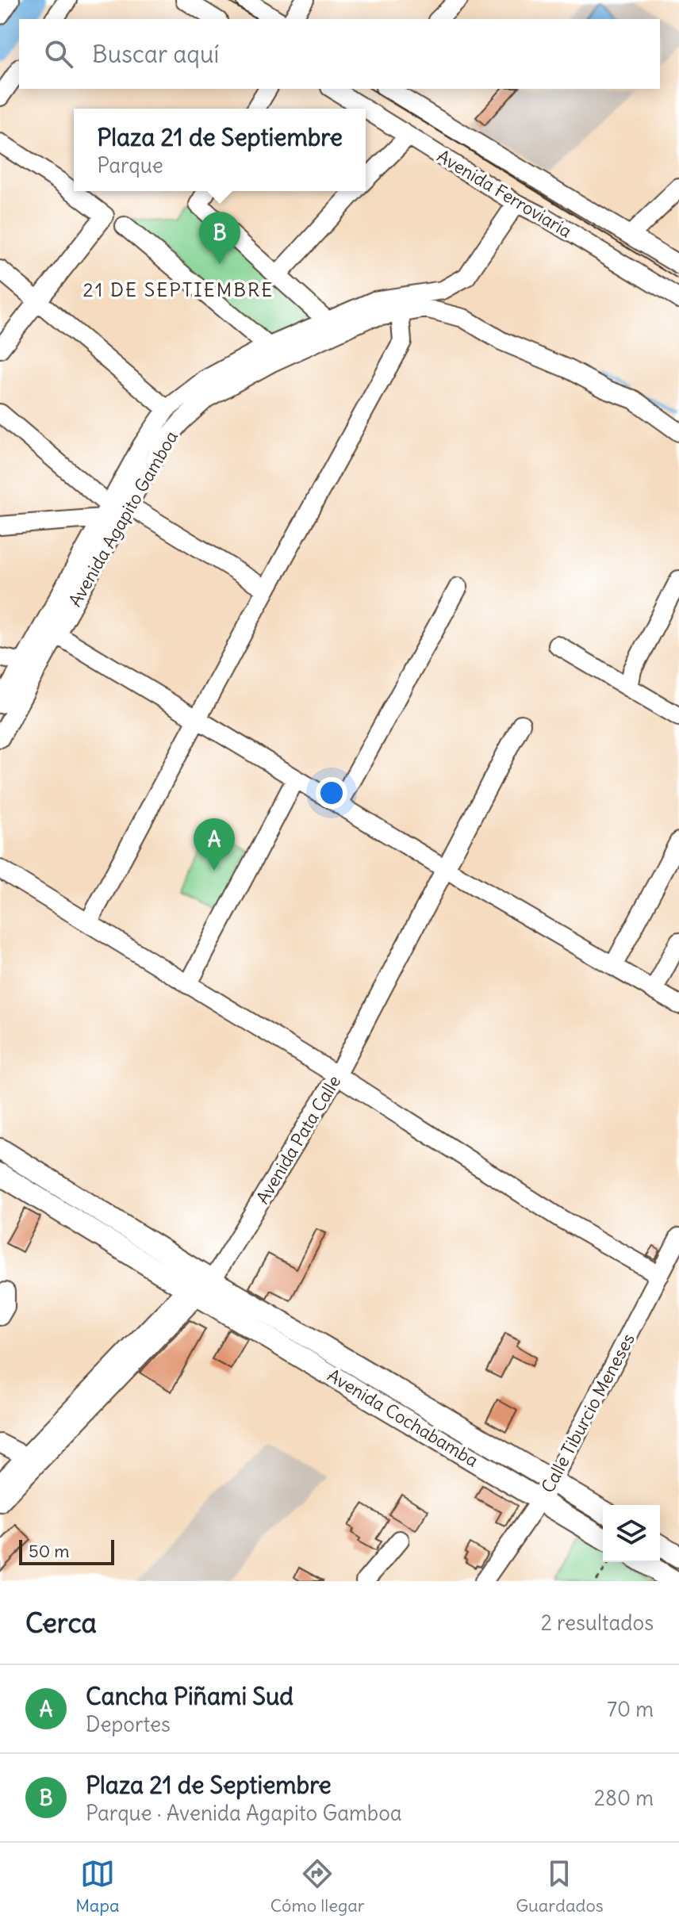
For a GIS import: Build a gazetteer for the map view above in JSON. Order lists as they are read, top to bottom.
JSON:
{
  "streets": {
    "main road": ["Avenida Cochabamba"],
    "street": [
      "Avenida Ferroviaria",
      "Avenida Agapito Gamboa",
      "Avenida Pata Calle",
      "Calle Tiburcio Meneses"
    ]
  },
  "crossings": [
    ["Avenida Ferroviaria", "Avenida Agapito Gamboa"],
    ["Avenida Pata Calle", "Avenida Cochabamba"],
    ["Calle Tiburcio Meneses", "Avenida Cochabamba"]
  ],
  "districts": ["21 DE SEPTIEMBRE"],
  "scale_bar": "50 m",
  "page": {
    "search": "Buscar aquí",
    "popup": ["Plaza 21 de Septiembre", "Parque"],
    "pins": ["B", "A"],
    "scale": "50 m",
    "heading": ["Cerca", "2 resultados"],
    "list": [
      {
        "mark": "A",
        "name": "Cancha Piñami Sud",
        "note": "Deportes",
        "value": "70 m"
      },
      {
        "mark": "B",
        "name": "Plaza 21 de Septiembre",
        "note": "Parque · Avenida Agapito Gamboa",
        "value": "280 m"
      }
    ],
    "nav": ["Mapa", "Cómo llegar", "Guardados"]
  }
}
